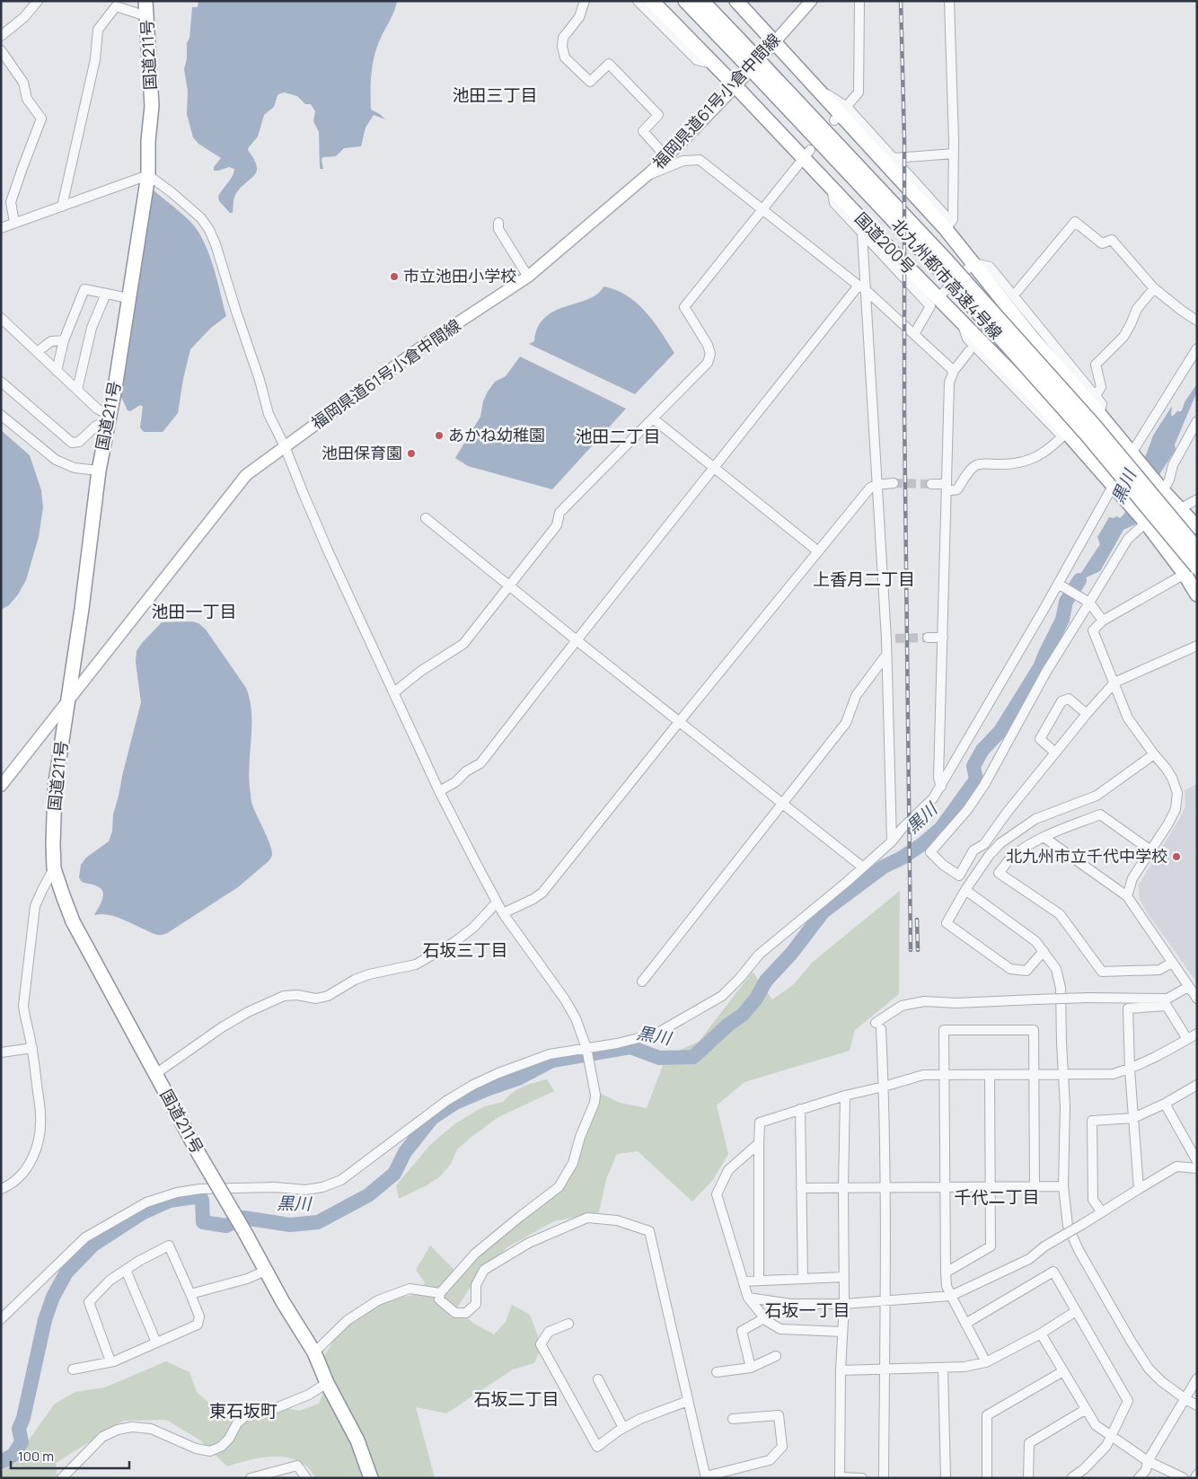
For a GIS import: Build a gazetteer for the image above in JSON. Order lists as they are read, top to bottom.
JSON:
{
  "streets": {
    "highway": ["国道211号", "国道200号", "北九州都市高速4号線"],
    "main road": ["福岡県道61号小倉中間線"]
  },
  "crossings": [
    ["国道211号", "福岡県道61号小倉中間線"],
    ["福岡県道61号小倉中間線", "国道200号"],
    ["国道200号", "北九州都市高速4号線"]
  ],
  "districts": [
    "池田三丁目",
    "池田二丁目",
    "上香月二丁目",
    "池田一丁目",
    "石坂三丁目",
    "千代二丁目",
    "石坂一丁目",
    "石坂二丁目",
    "東石坂町"
  ],
  "water": ["黒川"],
  "places": [
    "市立池田小学校",
    "あかね幼稚園",
    "池田保育園",
    "北九州市立千代中学校"
  ],
  "scale_bar": "100 m"
}
